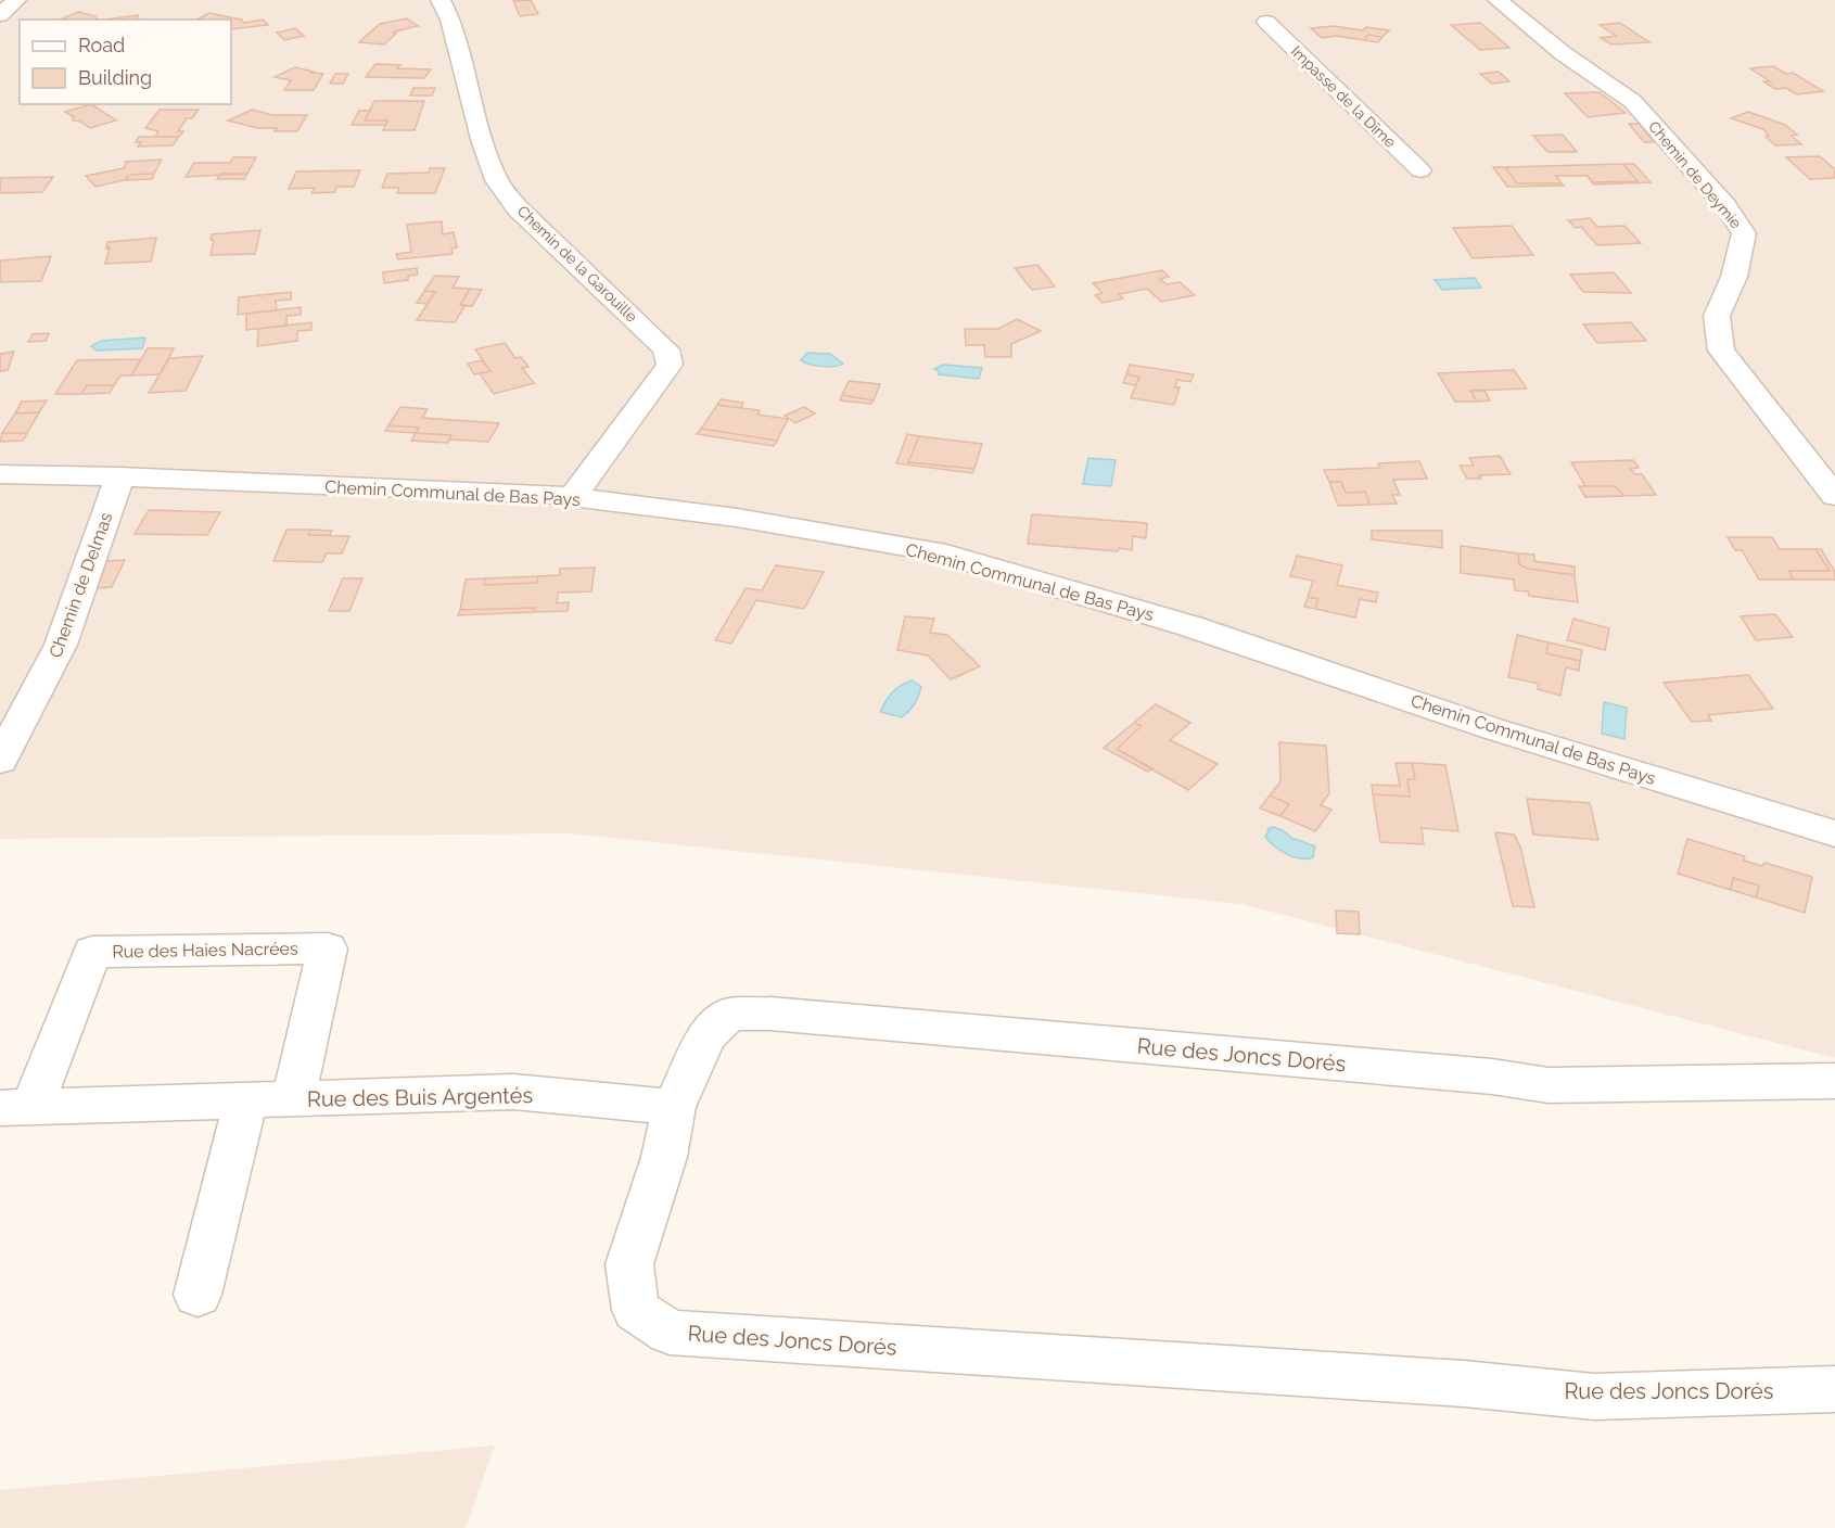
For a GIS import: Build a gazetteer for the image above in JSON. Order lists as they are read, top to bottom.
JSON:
{
  "streets": {
    "street": [
      "Impasse de la Dîme",
      "Chemin de Deymie",
      "Chemin de la Garouille",
      "Chemin Communal de Bas Pays",
      "Chemin de Delmas",
      "Rue des Haies Nacrées",
      "Rue des Joncs Dorés",
      "Rue des Buis Argentés"
    ]
  },
  "crossings": [
    ["Chemin de la Garouille", "Chemin Communal de Bas Pays"],
    ["Chemin Communal de Bas Pays", "Chemin de Delmas"],
    ["Rue des Haies Nacrées", "Rue des Buis Argentés"],
    ["Rue des Joncs Dorés", "Rue des Buis Argentés"]
  ],
  "legend": ["Road", "Building"]
}
